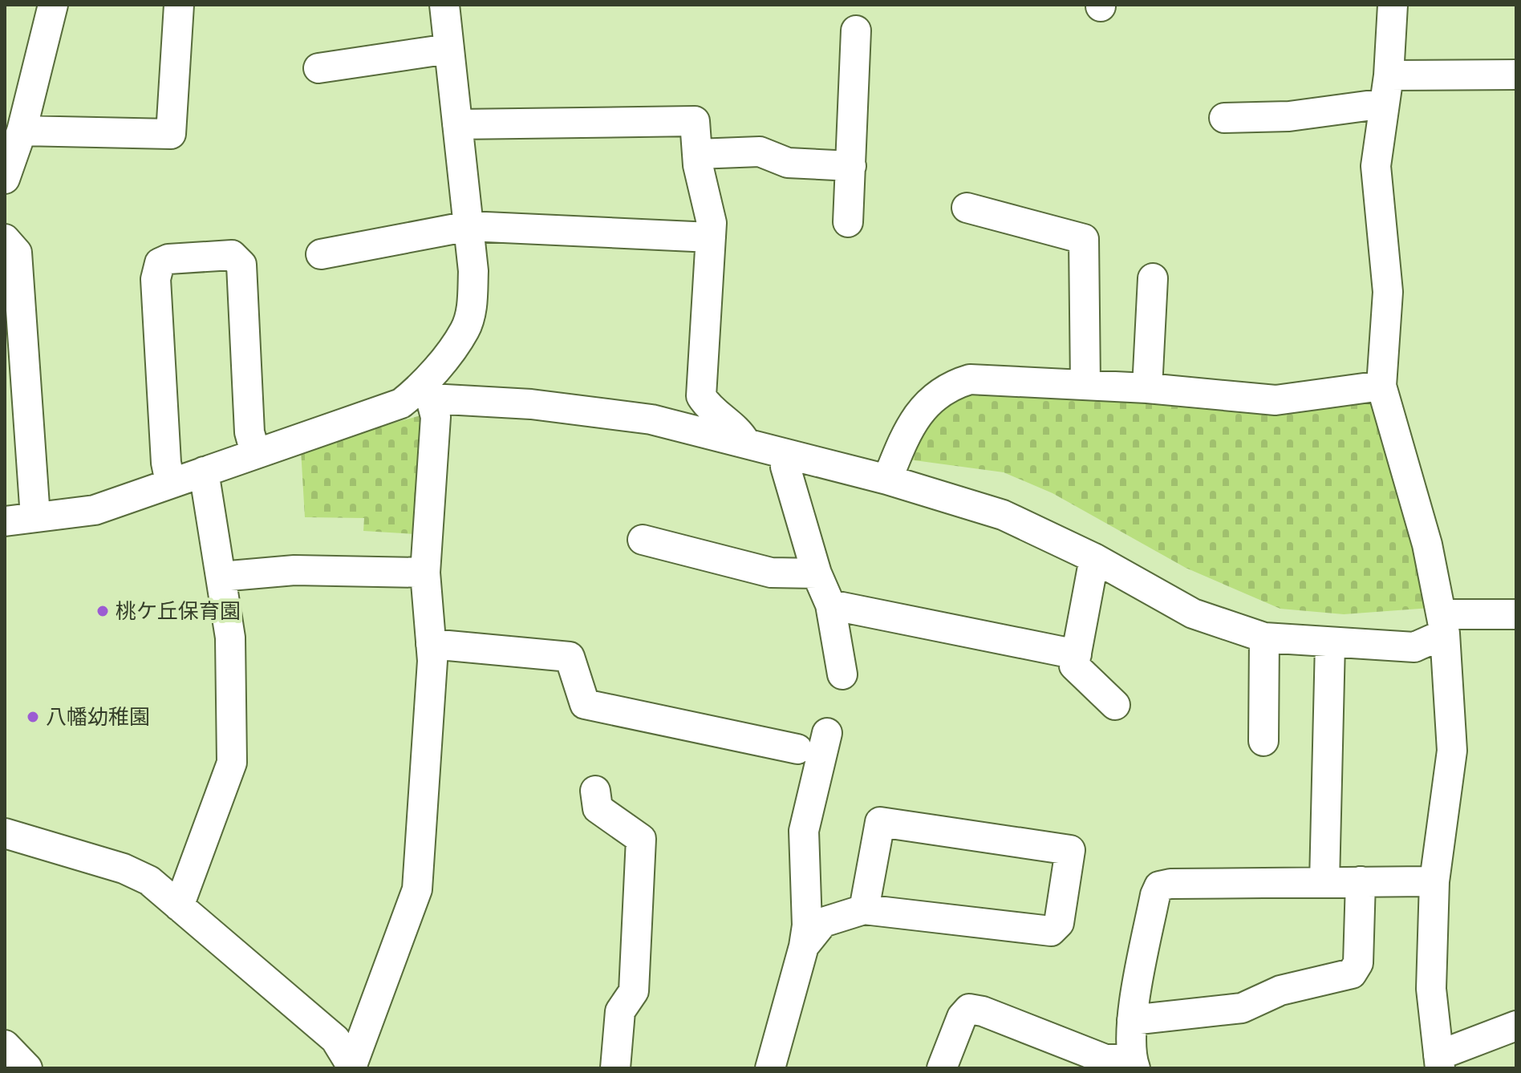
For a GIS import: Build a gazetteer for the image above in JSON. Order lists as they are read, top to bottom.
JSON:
{
  "places": ["桃ケ丘保育園", "八幡幼稚園"]
}
